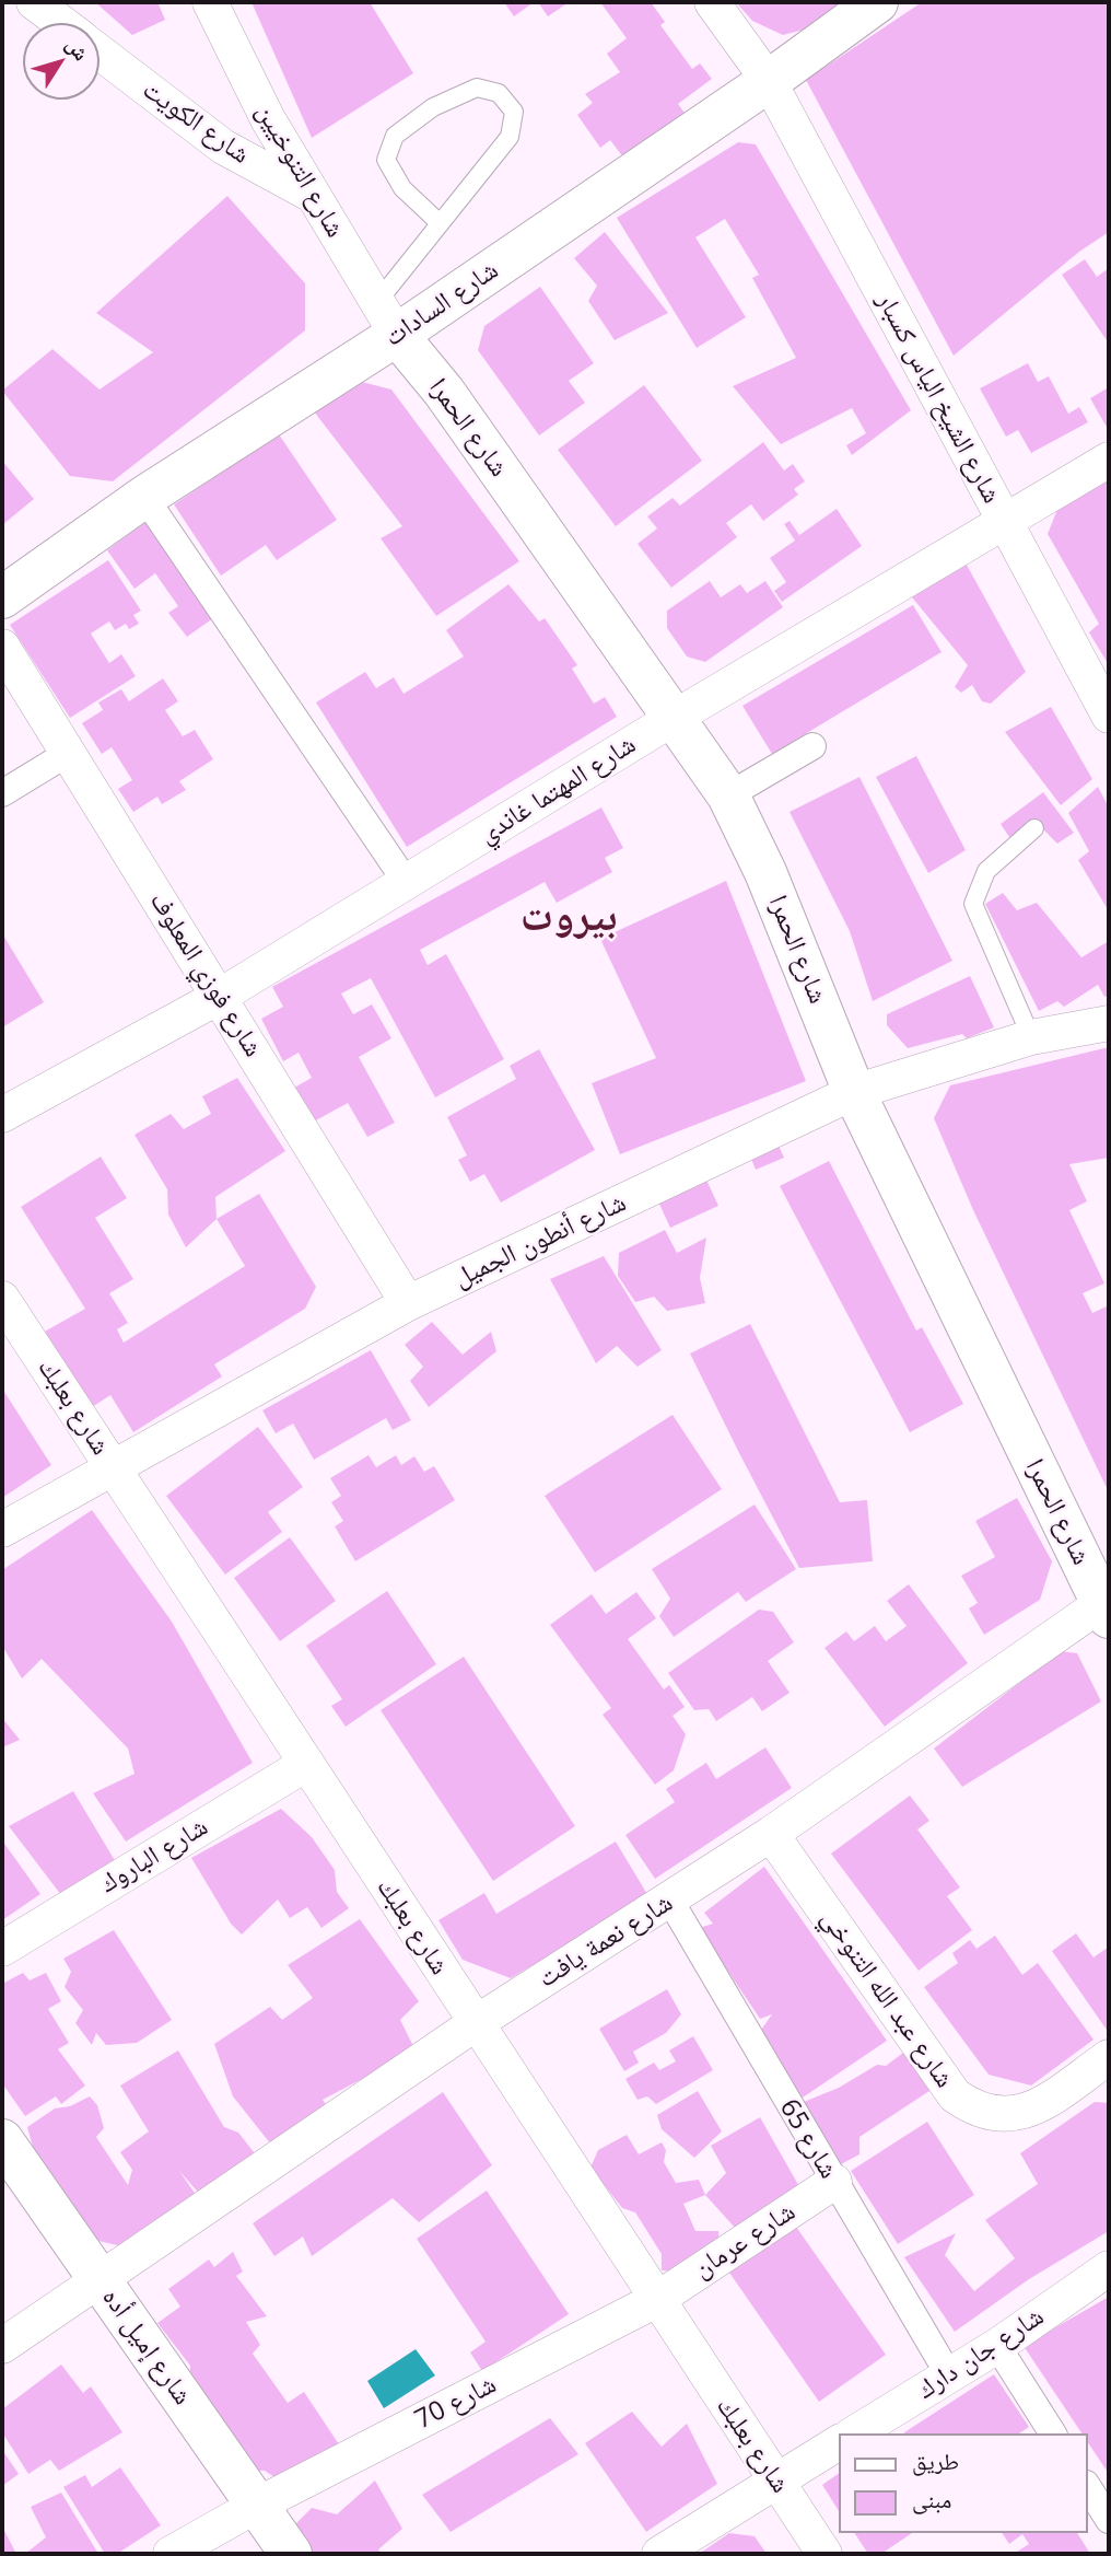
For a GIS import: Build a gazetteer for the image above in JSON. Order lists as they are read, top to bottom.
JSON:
{
  "streets": {
    "main road": ["شارع السادات", "شارع الحمرا", "شارع إميل أده"],
    "street": [
      "شارع الكويت",
      "شارع التنوخيين",
      "شارع الشيخ الياس كسبار",
      "شارع المهتما غاندي",
      "شارع فوزي المعلوف",
      "شارع أنطون الجميل",
      "شارع بعلبك",
      "شارع الباروك",
      "شارع نعمة يافت",
      "شارع عبد الله التنوخي",
      "شارع 65",
      "شارع عرمان",
      "شارع جان دارك",
      "شارع 70"
    ]
  },
  "crossings": [
    ["شارع الكويت", "شارع التنوخيين"],
    ["شارع التنوخيين", "شارع السادات"],
    ["شارع التنوخيين", "شارع الحمرا"],
    ["شارع السادات", "شارع الشيخ الياس كسبار"],
    ["شارع السادات", "شارع الحمرا"],
    ["شارع الشيخ الياس كسبار", "شارع المهتما غاندي"],
    ["شارع الحمرا", "شارع المهتما غاندي"],
    ["شارع الحمرا", "شارع أنطون الجميل"],
    ["شارع الحمرا", "شارع نعمة يافت"],
    ["شارع المهتما غاندي", "شارع فوزي المعلوف"],
    ["شارع فوزي المعلوف", "شارع أنطون الجميل"],
    ["شارع أنطون الجميل", "شارع بعلبك"],
    ["شارع بعلبك", "شارع الباروك"],
    ["شارع بعلبك", "شارع نعمة يافت"],
    ["شارع بعلبك", "شارع عرمان"],
    ["شارع بعلبك", "شارع 70"],
    ["شارع نعمة يافت", "شارع عبد الله التنوخي"],
    ["شارع نعمة يافت", "شارع 65"],
    ["شارع نعمة يافت", "شارع إميل أده"],
    ["شارع 65", "شارع عرمان"],
    ["شارع 65", "شارع جان دارك"],
    ["شارع عرمان", "شارع 70"],
    ["شارع إميل أده", "شارع 70"]
  ],
  "districts": ["بيروت"],
  "legend": ["طريق", "مبنى"],
  "north": "top right"
}
